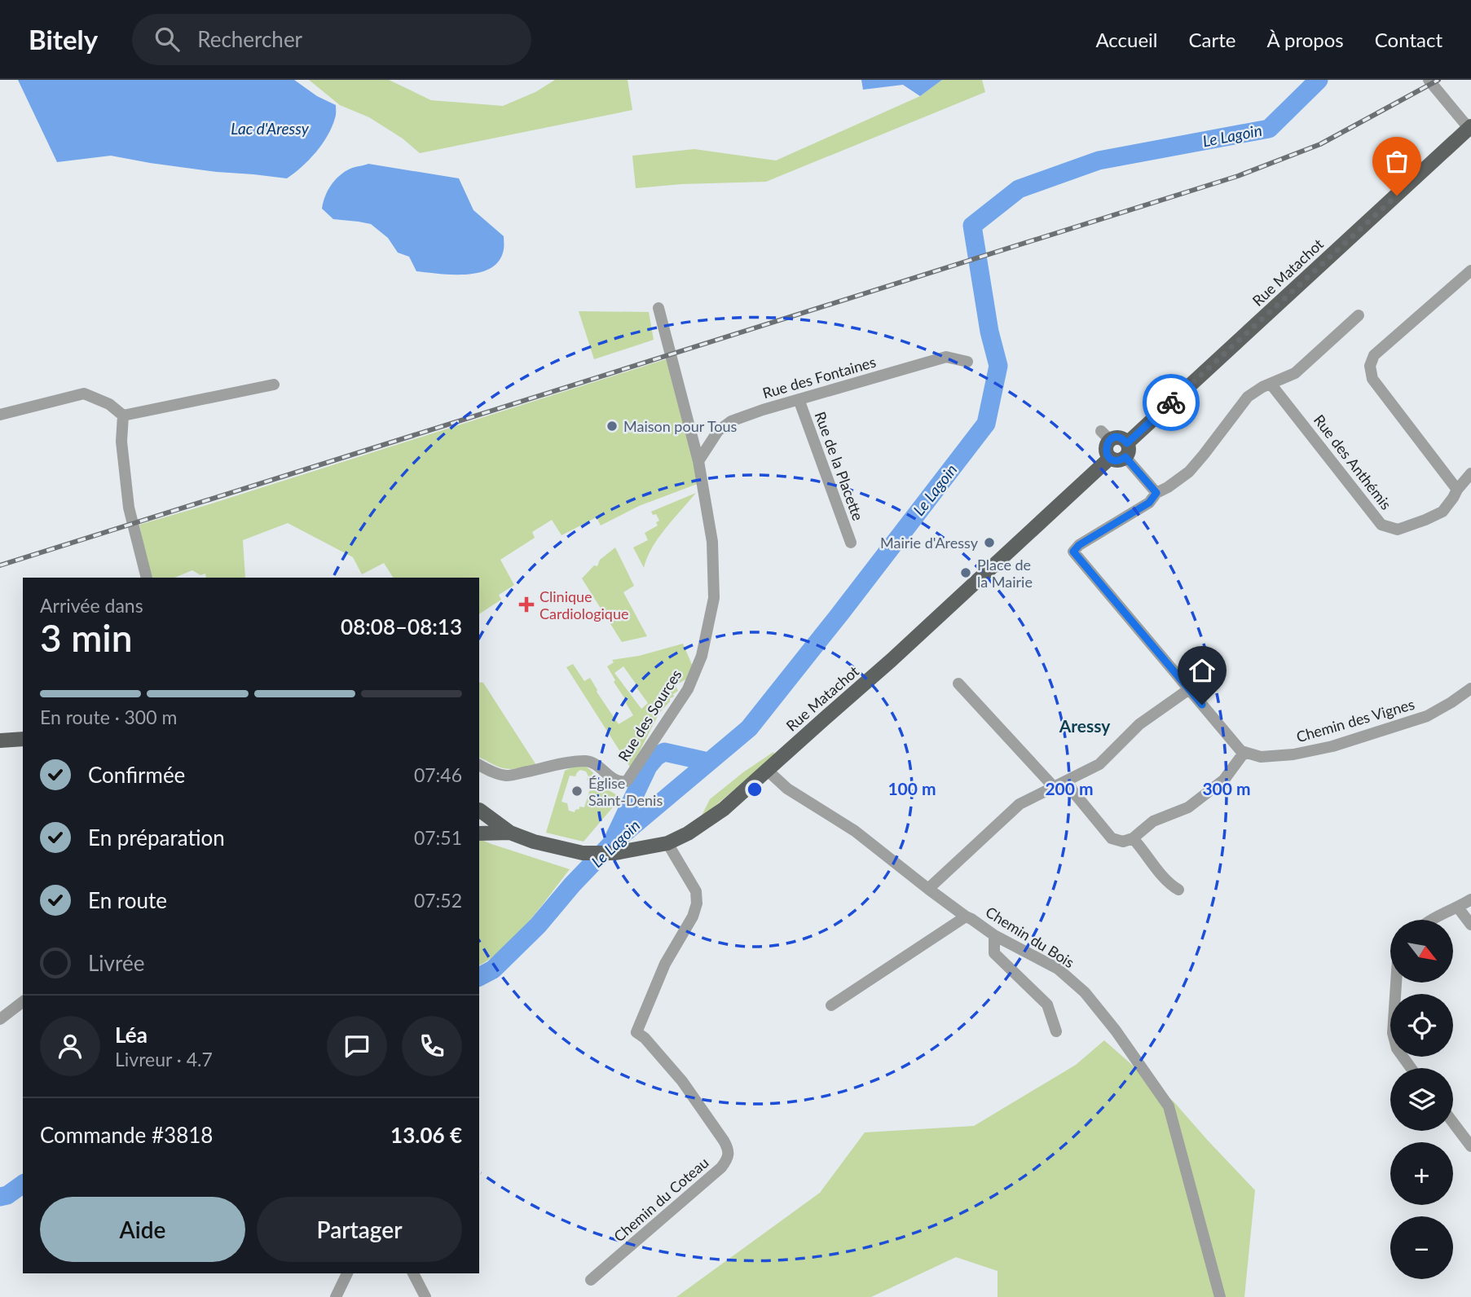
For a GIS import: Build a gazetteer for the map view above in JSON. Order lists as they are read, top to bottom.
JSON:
{
  "streets": {
    "main road": ["Rue Matachot"],
    "street": [
      "Rue des Fontaines",
      "Rue des Anthémis",
      "Rue de la Placette",
      "Rue des Sources",
      "Chemin des Vignes",
      "Chemin du Bois",
      "Chemin du Coteau"
    ]
  },
  "crossings": [
    ["Rue Matachot", "Chemin du Bois"],
    ["Rue Matachot", "Chemin du Coteau"],
    ["Rue des Fontaines", "Rue de la Placette"],
    ["Rue des Fontaines", "Rue des Sources"]
  ],
  "districts": ["Aressy"],
  "water": ["Lac d'Aressy", "Le Lagoin"],
  "places": {
    "other": [
      "Maison pour Tous",
      "Mairie d'Aressy",
      "Place de la Mairie",
      "Église Saint-Denis"
    ],
    "health": ["Clinique Cardiologique"]
  },
  "north": "bottom right",
  "page": {
    "header": "Bitely",
    "search": "Rechercher",
    "nav": [
      "Accueil",
      "Carte",
      "À propos",
      "Contact"
    ],
    "heading": ["3 min", "Arrivée dans", "08:08–08:13"],
    "panel": [
      "Léa",
      "Livreur · 4.7",
      "Commande #3818",
      "13.06 €"
    ],
    "bar": "En route · 300 m",
    "list": [
      ["Confirmée", "07:46"],
      ["En préparation", "07:51"],
      ["En route", "07:52"],
      "Livrée"
    ],
    "map_buttons": ["+", "−"],
    "buttons": ["Aide", "Partager"]
  },
  "rings": ["100 m", "200 m", "300 m"]
}
